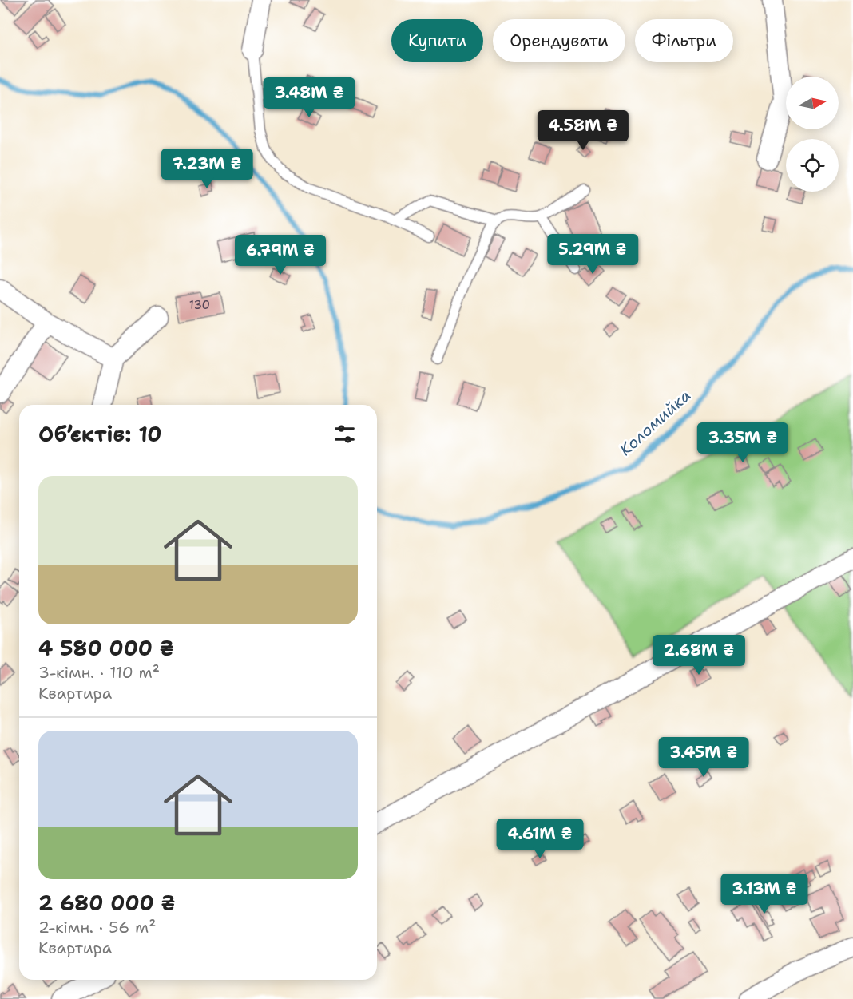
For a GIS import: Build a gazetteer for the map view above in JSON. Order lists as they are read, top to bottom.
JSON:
{
  "water": ["Коломийка"],
  "house_numbers": ["130"],
  "north": "right",
  "page": {
    "chip": ["Купити", "Орендувати", "Фільтри"],
    "price": [
      "3.48M ₴",
      "4.58M ₴",
      "7.23M ₴",
      "5.29M ₴",
      "6.79M ₴",
      "3.35M ₴",
      "2.68M ₴",
      "3.45M ₴",
      "4.61M ₴",
      "3.13M ₴"
    ],
    "heading": "Об’єктів: 10",
    "list": [
      {
        "name": "4 580 000 ₴",
        "note": "3-кімн. · 110 m² · Квартира"
      },
      {
        "name": "2 680 000 ₴",
        "note": "2-кімн. · 56 m² · Квартира"
      }
    ]
  }
}
